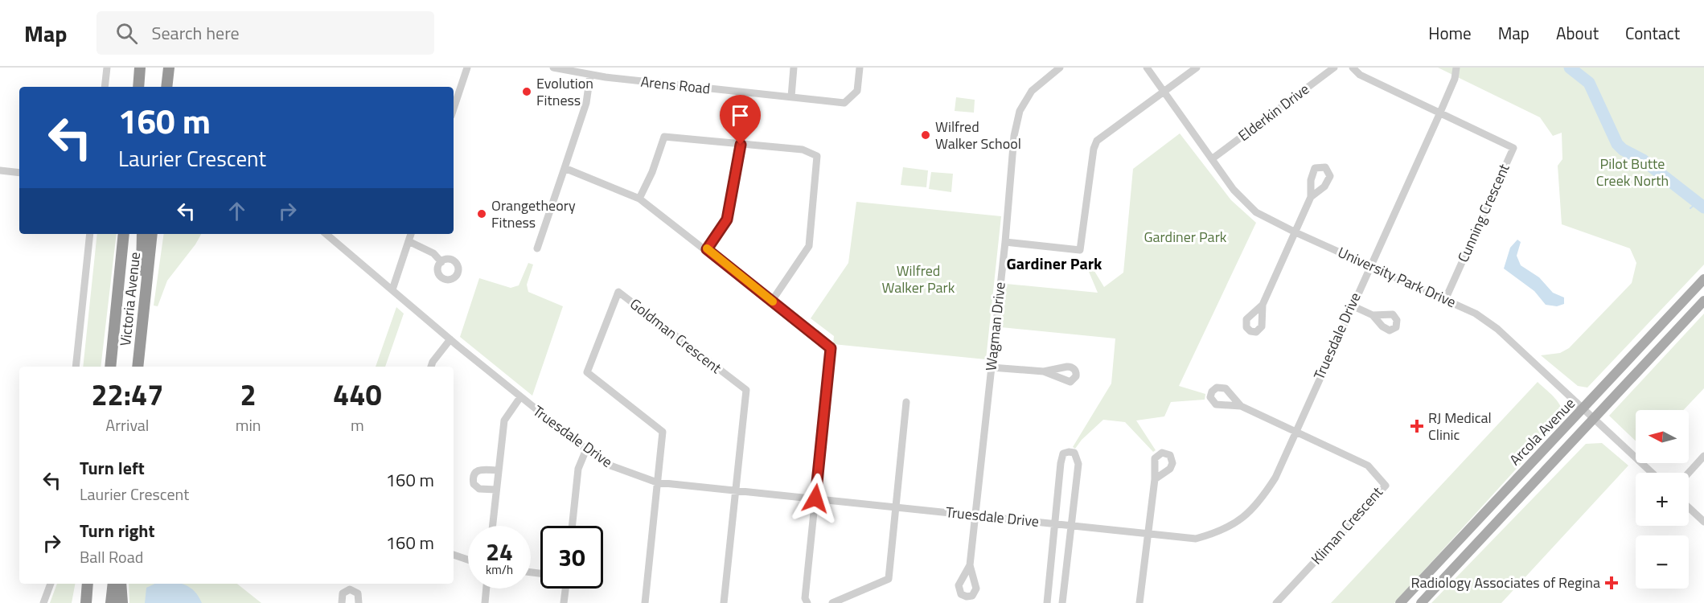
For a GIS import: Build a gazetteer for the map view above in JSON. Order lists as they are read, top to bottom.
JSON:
{
  "streets": {
    "highway": ["Victoria Avenue"],
    "main road": ["Arcola Avenue"],
    "street": [
      "Arens Road",
      "Elderkin Drive",
      "Cunning Crescent",
      "University Park Drive",
      "Wagman Drive",
      "Goldman Crescent",
      "Truesdale Drive",
      "Kliman Crescent"
    ]
  },
  "crossings": [
    ["Elderkin Drive", "University Park Drive"],
    ["Cunning Crescent", "University Park Drive"],
    ["Cunning Crescent", "Truesdale Drive"],
    ["University Park Drive", "Truesdale Drive"],
    ["University Park Drive", "Arcola Avenue"],
    ["Wagman Drive", "Truesdale Drive"],
    ["Goldman Crescent", "Truesdale Drive"],
    ["Truesdale Drive", "Kliman Crescent"]
  ],
  "districts": ["Gardiner Park"],
  "parks": ["Pilot Butte Creek North", "Gardiner Park", "Wilfred Walker Park"],
  "places": {
    "other": ["Evolution Fitness", "Wilfred Walker School", "Orangetheory Fitness"],
    "health": ["RJ Medical Clinic", "Radiology Associates of Regina"]
  },
  "north": "left",
  "page": {
    "header": "Map",
    "search": "Search here",
    "nav": [
      "Home",
      "Map",
      "About",
      "Contact"
    ],
    "turn": ["160 m", "Laurier Crescent"],
    "eta": [
      "22:47",
      "Arrival",
      "2",
      "min",
      "440",
      "m"
    ],
    "map_buttons": ["+", "−"],
    "list": [
      {
        "name": "Turn left",
        "note": "Laurier Crescent",
        "value": "160 m"
      },
      {
        "name": "Turn right",
        "note": "Ball Road",
        "value": "160 m"
      }
    ],
    "speed": "24 km/h",
    "limit": "30"
  }
}
